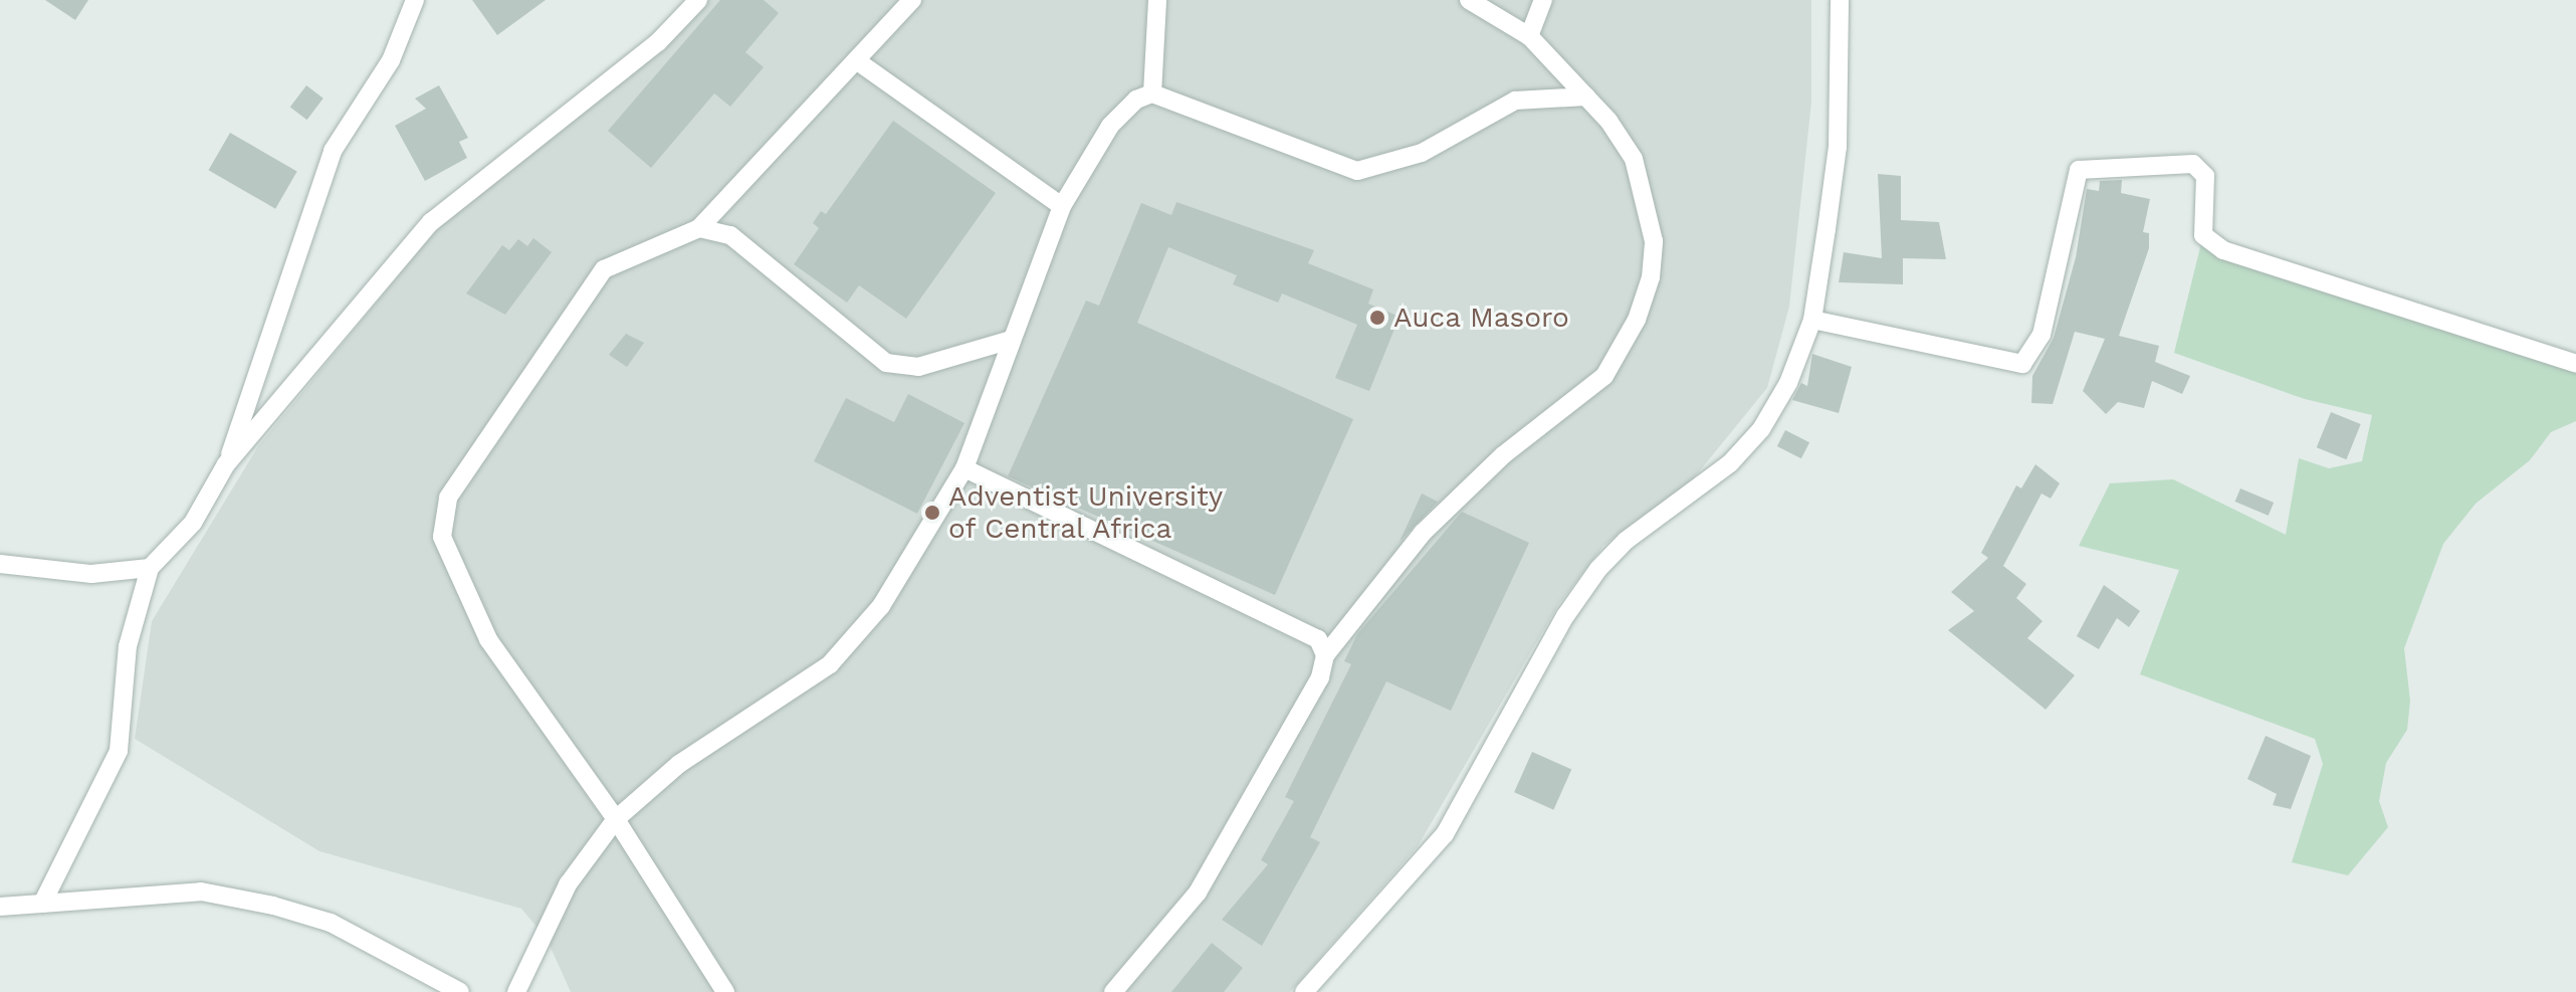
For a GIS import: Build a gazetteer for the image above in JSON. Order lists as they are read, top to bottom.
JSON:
{
  "places": ["Auca Masoro", "Adventist University of Central Africa"]
}
